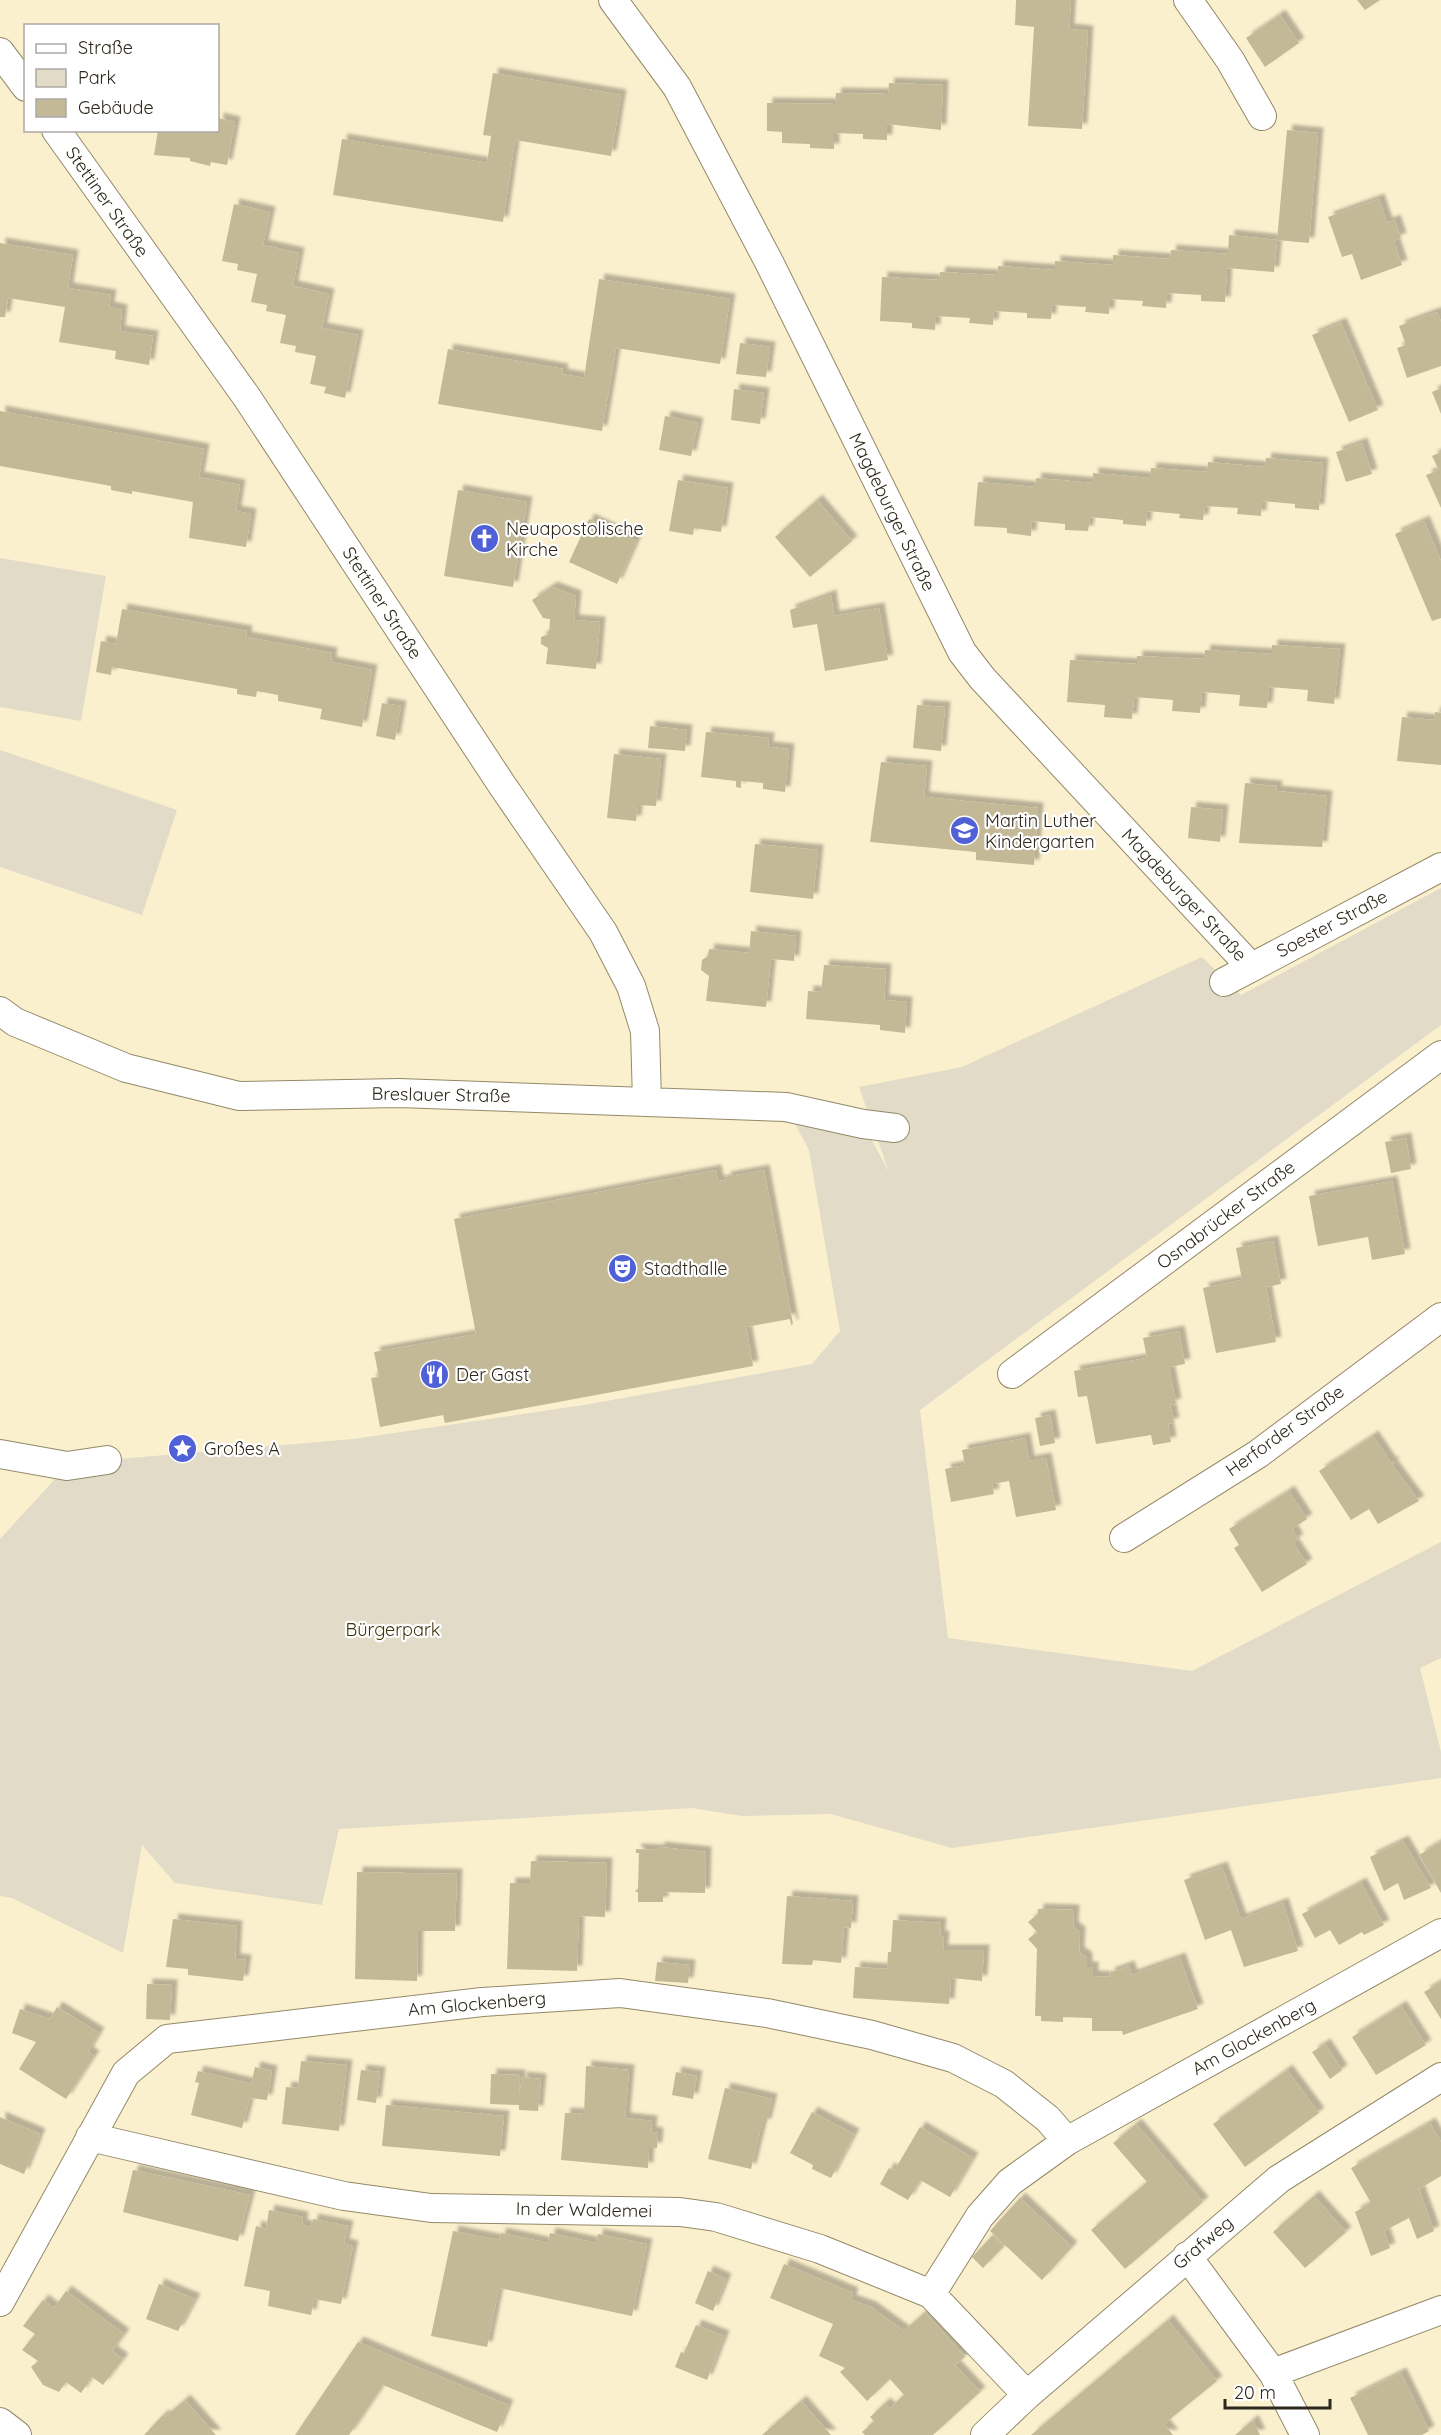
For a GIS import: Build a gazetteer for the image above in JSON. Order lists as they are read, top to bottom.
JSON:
{
  "streets": {
    "street": [
      "Stettiner Straße",
      "Magdeburger Straße",
      "Soester Straße",
      "Breslauer Straße",
      "Osnabrücker Straße",
      "Herforder Straße",
      "Am Glockenberg",
      "In der Waldemei",
      "Grafweg"
    ]
  },
  "crossings": [
    ["Stettiner Straße", "Breslauer Straße"],
    ["Magdeburger Straße", "Soester Straße"],
    ["Am Glockenberg", "In der Waldemei"],
    ["In der Waldemei", "Grafweg"]
  ],
  "parks": ["Bürgerpark"],
  "places": {
    "church": ["Neuapostolische Kirche"],
    "school or university": ["Martin Luther Kindergarten"],
    "theatre": ["Stadthalle"],
    "restaurant": ["Der Gast"],
    "place": ["Großes A"]
  },
  "legend": ["Straße", "Park", "Gebäude"],
  "scale_bar": "20 m"
}
